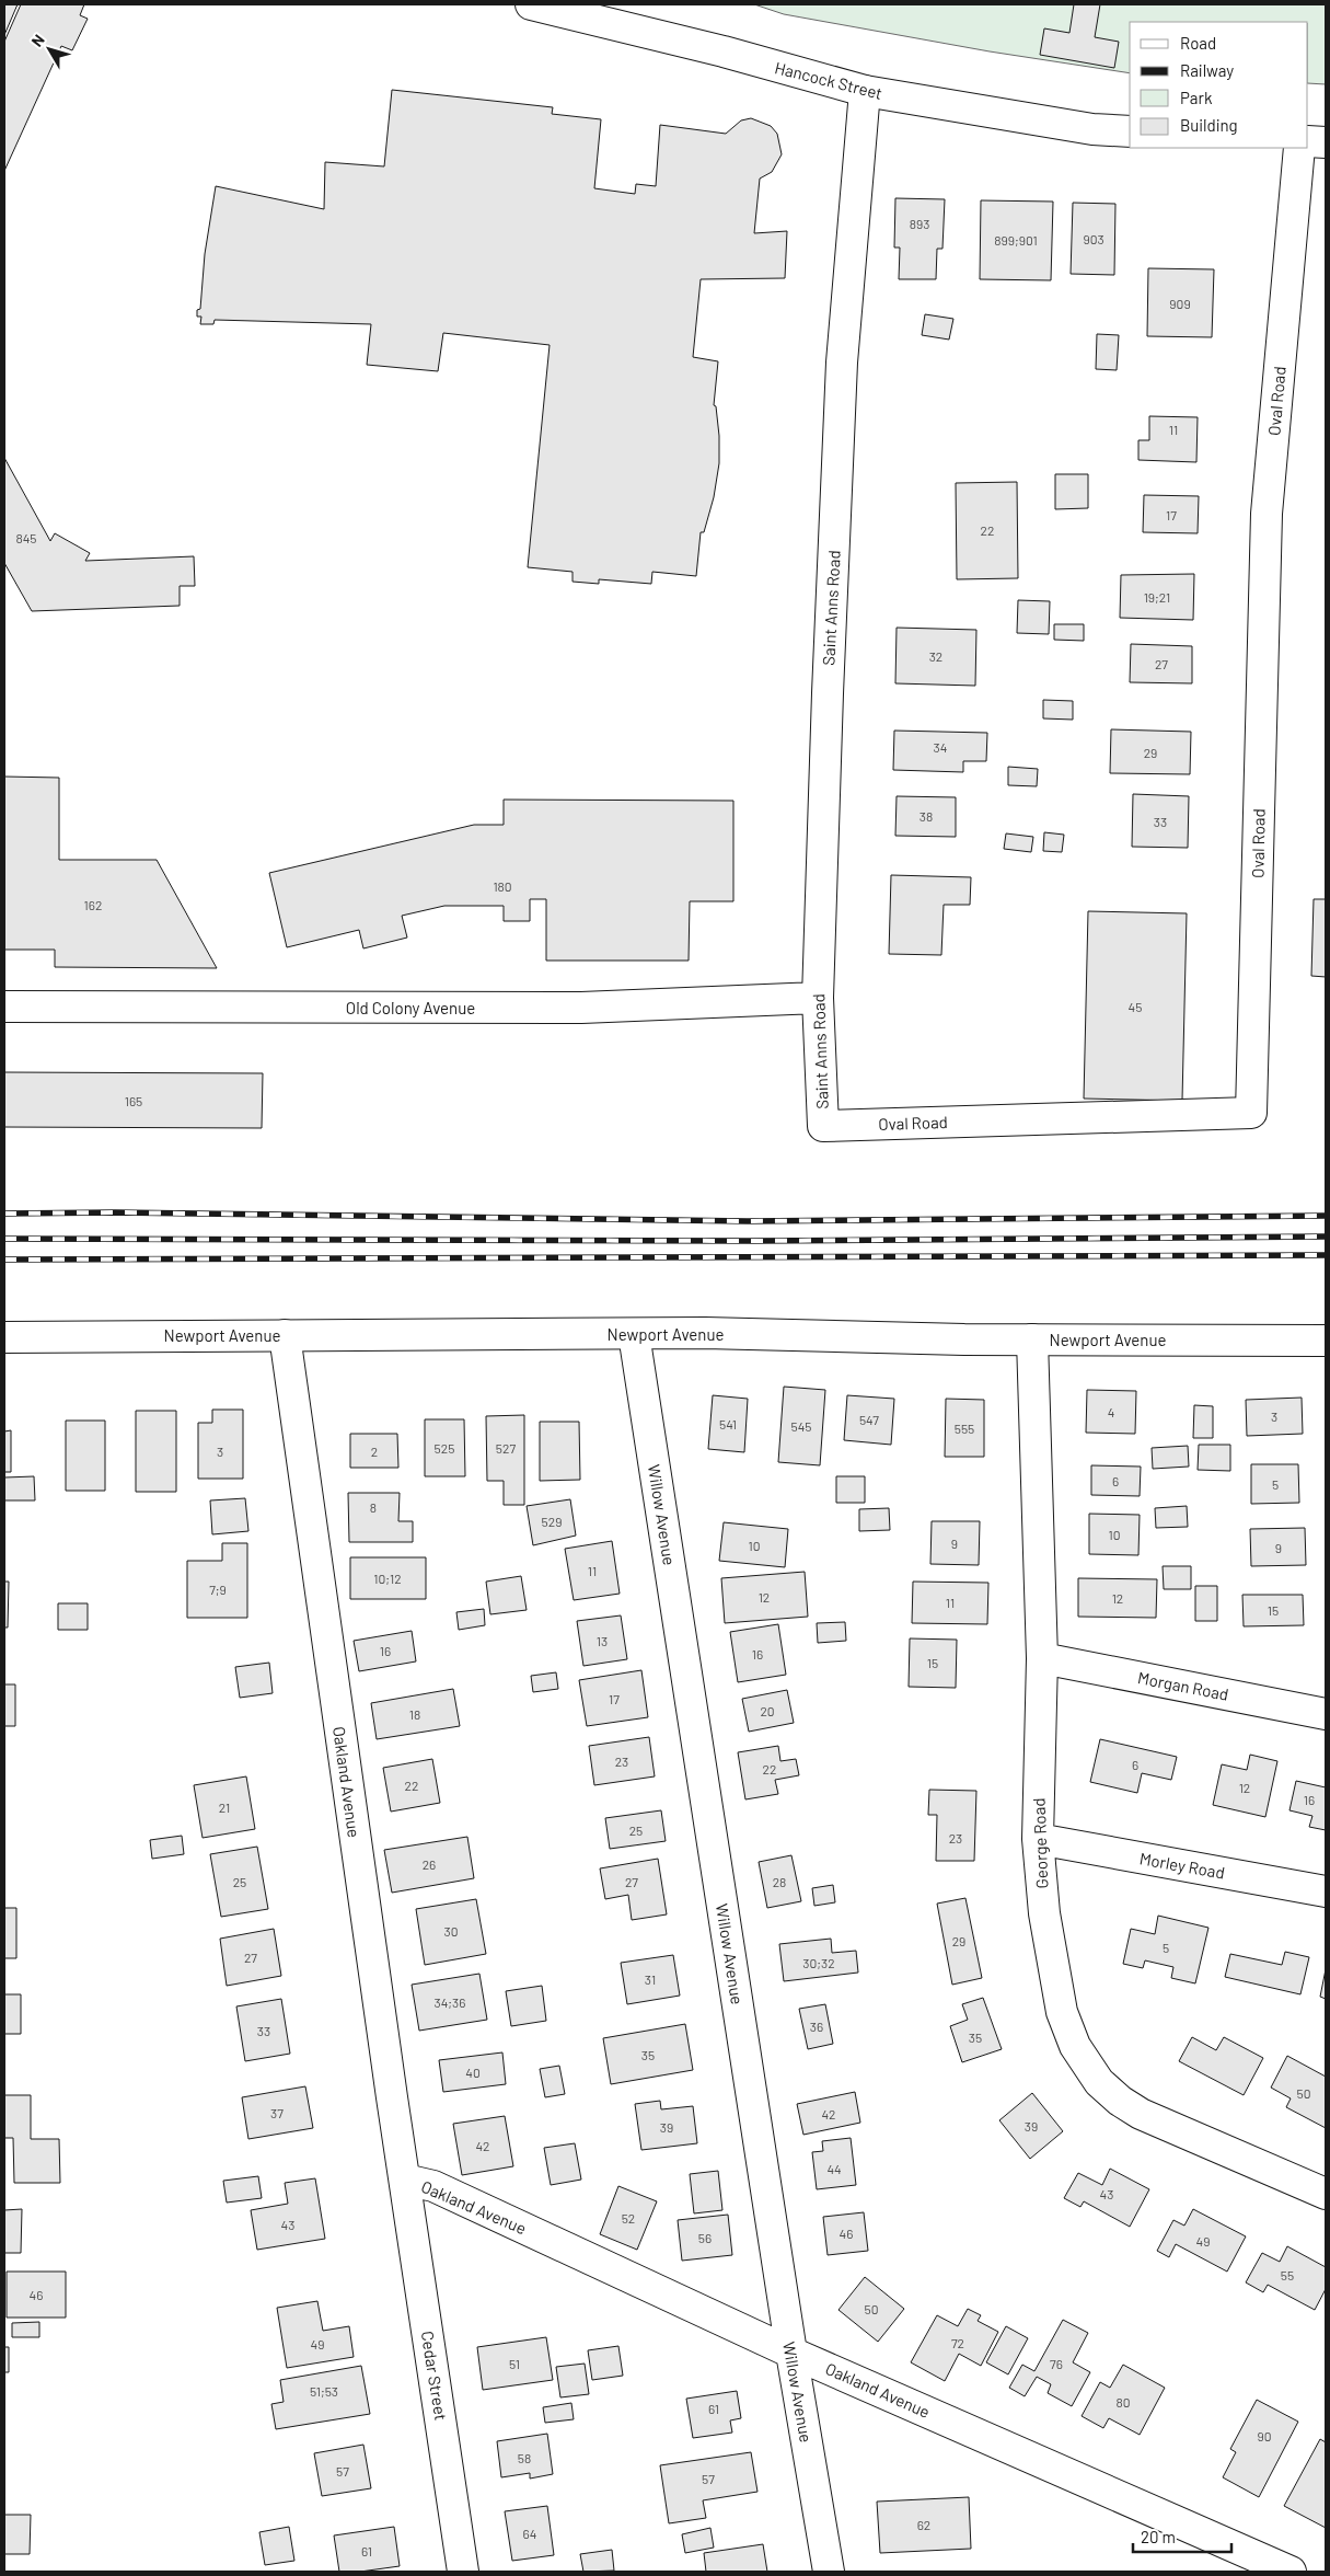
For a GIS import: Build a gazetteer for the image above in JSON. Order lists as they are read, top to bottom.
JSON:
{
  "streets": {
    "street": [
      "Hancock Street",
      "Oval Road",
      "Saint Anns Road",
      "Old Colony Avenue",
      "Newport Avenue",
      "Willow Avenue",
      "Morgan Road",
      "Oakland Avenue",
      "George Road",
      "Morley Road",
      "Cedar Street"
    ]
  },
  "crossings": [
    ["Hancock Street", "Saint Anns Road"],
    ["Oval Road", "Saint Anns Road"],
    ["Saint Anns Road", "Old Colony Avenue"],
    ["Newport Avenue", "Willow Avenue"],
    ["Newport Avenue", "Oakland Avenue"],
    ["Newport Avenue", "George Road"],
    ["Willow Avenue", "Oakland Avenue"],
    ["Morgan Road", "George Road"],
    ["Oakland Avenue", "Cedar Street"],
    ["George Road", "Morley Road"]
  ],
  "house_numbers": [
    "893",
    "903",
    "899;901",
    "909",
    "11",
    "17",
    "22",
    "845",
    "19;21",
    "32",
    "27",
    "34",
    "29",
    "38",
    "33",
    "180",
    "162",
    "45",
    "165",
    "4",
    "3",
    "547",
    "541",
    "545",
    "555",
    "525",
    "527",
    "3",
    "2",
    "6",
    "5",
    "8",
    "529",
    "10",
    "9",
    "10",
    "9",
    "11",
    "10;12",
    "7;9",
    "12",
    "12",
    "11",
    "15",
    "13",
    "16",
    "16",
    "15",
    "17",
    "20",
    "18",
    "23",
    "6",
    "22",
    "22",
    "12",
    "16",
    "21",
    "25",
    "23",
    "26",
    "25",
    "27",
    "28",
    "30",
    "29",
    "5",
    "27",
    "30;32",
    "31",
    "34;36",
    "36",
    "33",
    "35",
    "35",
    "40",
    "50",
    "37",
    "42",
    "39",
    "39",
    "42",
    "44",
    "43",
    "52",
    "43",
    "46",
    "56",
    "49",
    "55",
    "46",
    "50",
    "72",
    "49",
    "51",
    "76",
    "51;53",
    "80",
    "61",
    "90",
    "58",
    "57",
    "57",
    "62",
    "64",
    "61"
  ],
  "legend": [
    "Road",
    "Railway",
    "Park",
    "Building"
  ],
  "scale_bar": "20 m",
  "north": "top left"
}
